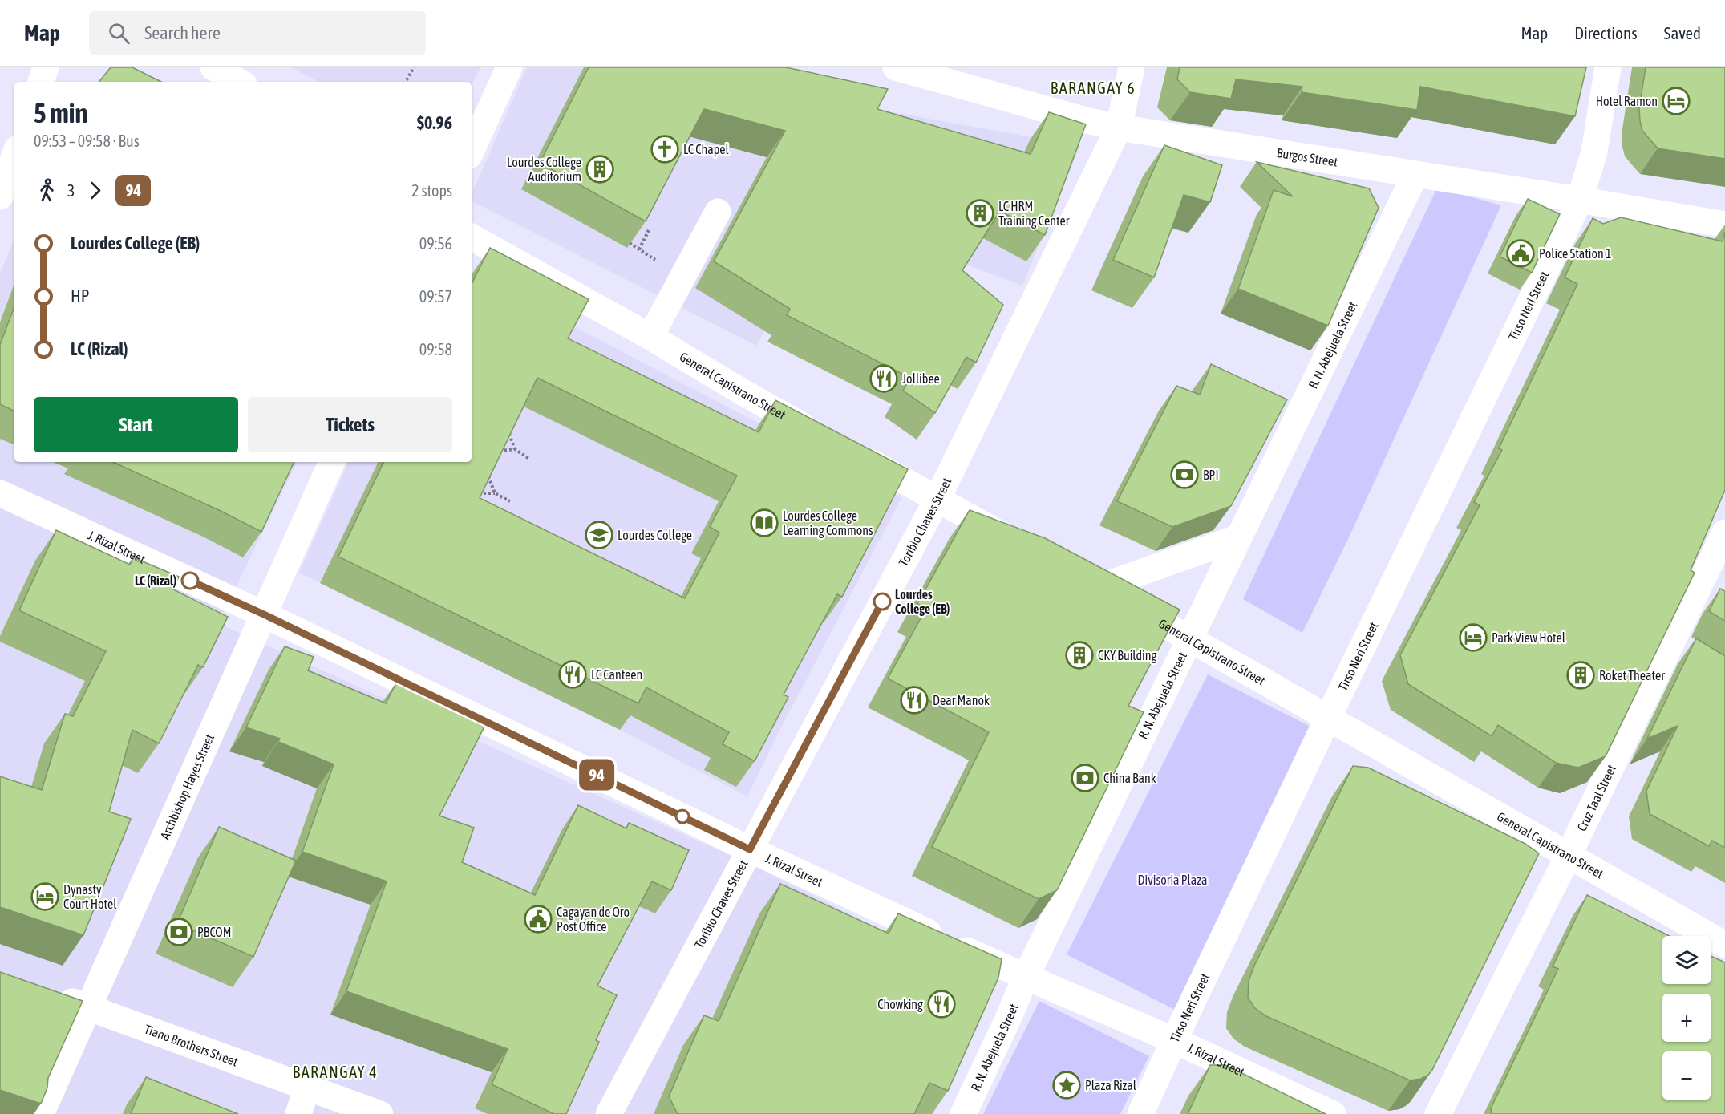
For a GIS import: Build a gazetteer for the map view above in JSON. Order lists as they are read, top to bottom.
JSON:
{
  "streets": {
    "street": [
      "Burgos Street",
      "Tirso Neri Street",
      "R. N. Abejuela Street",
      "General Capistrano Street",
      "Toribio Chaves Street",
      "J. Rizal Street",
      "Archbishop Hayes Street",
      "Cruz Taal Street",
      "Tiano Brothers Street"
    ]
  },
  "crossings": [
    ["Burgos Street", "Tirso Neri Street"],
    ["Burgos Street", "R. N. Abejuela Street"],
    ["Burgos Street", "Toribio Chaves Street"],
    ["Tirso Neri Street", "General Capistrano Street"],
    ["Tirso Neri Street", "J. Rizal Street"],
    ["R. N. Abejuela Street", "General Capistrano Street"],
    ["R. N. Abejuela Street", "J. Rizal Street"],
    ["General Capistrano Street", "Cruz Taal Street"],
    ["Toribio Chaves Street", "J. Rizal Street"],
    ["J. Rizal Street", "Archbishop Hayes Street"],
    ["Archbishop Hayes Street", "Tiano Brothers Street"]
  ],
  "districts": ["BARANGAY 6", "BARANGAY 4"],
  "parks": ["Divisoria Plaza"],
  "places": {
    "hotel": ["Hotel Ramon", "Park View Hotel", "Dynasty Court Hotel"],
    "church": ["LC Chapel"],
    "building": [
      "Lourdes College Auditorium",
      "LC HRM Training Center",
      "CKY Building",
      "Roket Theater"
    ],
    "public building": ["Police Station 1", "Cagayan de Oro Post Office"],
    "restaurant": [
      "Jollibee",
      "LC Canteen",
      "Dear Manok",
      "Chowking"
    ],
    "bank": ["BPI", "China Bank", "PBCOM"],
    "library": ["Lourdes College Learning Commons"],
    "school or university": ["Lourdes College"],
    "other": ["LC (Rizal)", "Lourdes College (EB)"],
    "place": ["Plaza Rizal"]
  },
  "lines": ["bus line 94"],
  "page": {
    "header": "Map",
    "search": "Search here",
    "nav": ["Map", "Directions", "Saved"],
    "on_map": "94",
    "heading": ["5 min", "09:53 – 09:58 · Bus", "$0.96"],
    "legs": ["3", "94", "2 stops"],
    "list": [
      {
        "name": "Lourdes College (EB)",
        "value": "09:56"
      },
      {
        "name": "HP",
        "value": "09:57"
      },
      {
        "name": "LC (Rizal)",
        "value": "09:58"
      }
    ],
    "buttons": ["Start", "Tickets"],
    "map_buttons": ["+", "−"]
  }
}
